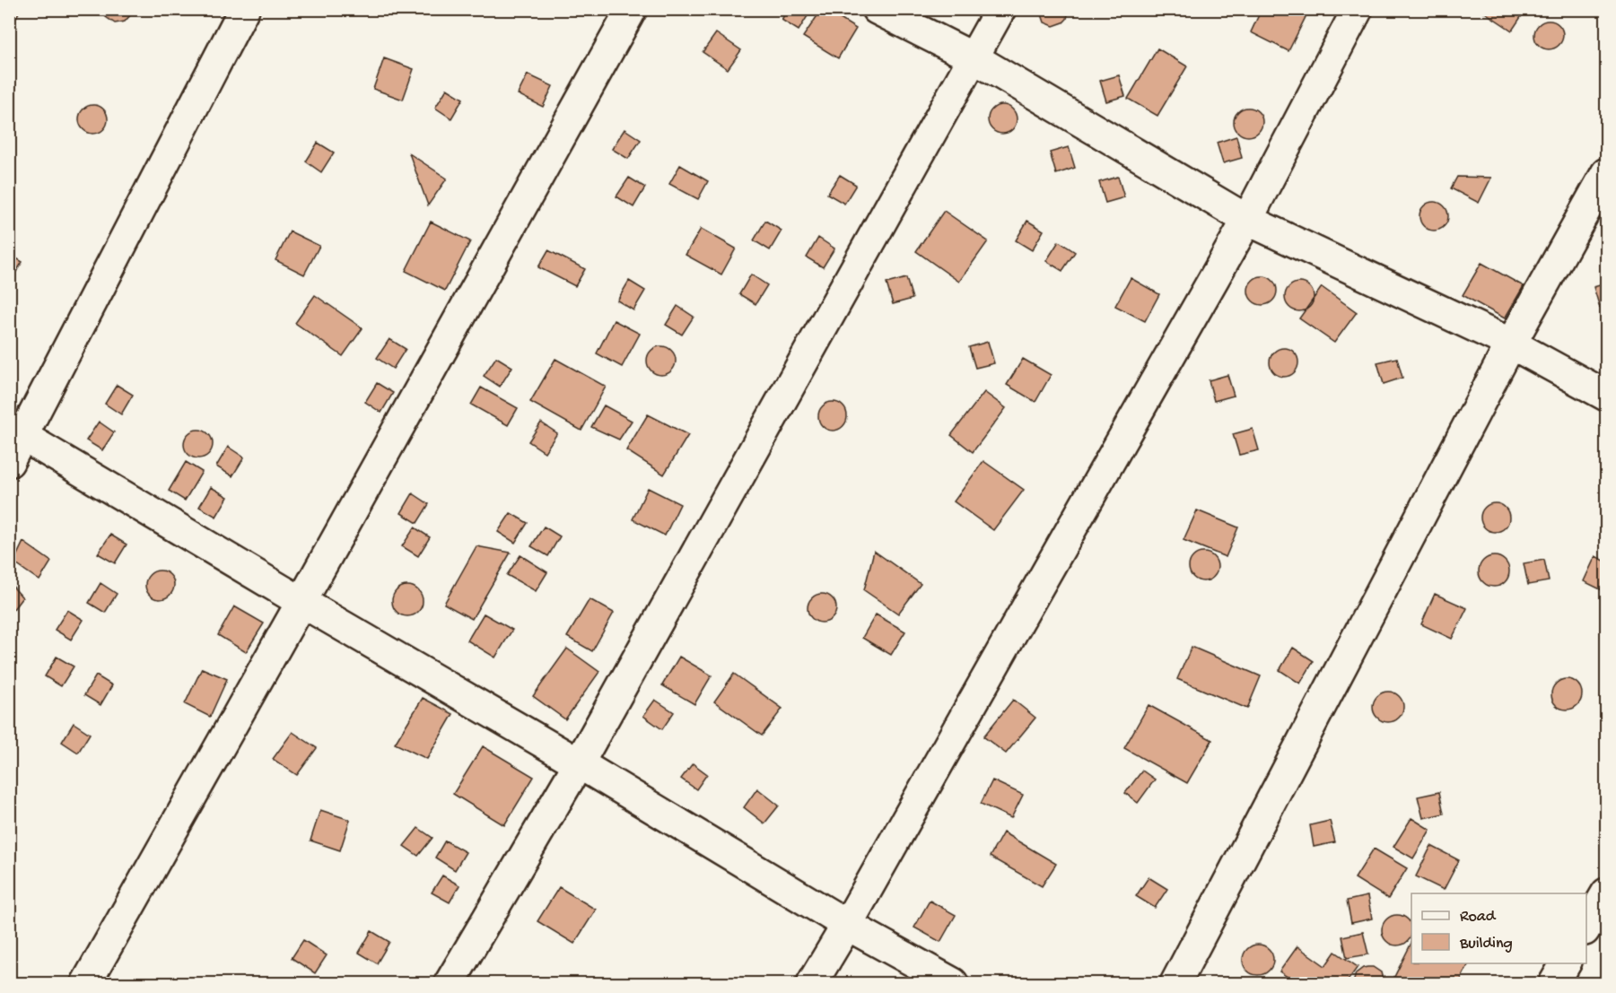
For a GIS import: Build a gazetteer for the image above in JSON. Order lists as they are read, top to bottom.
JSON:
{
  "legend": ["Road", "Building"]
}
